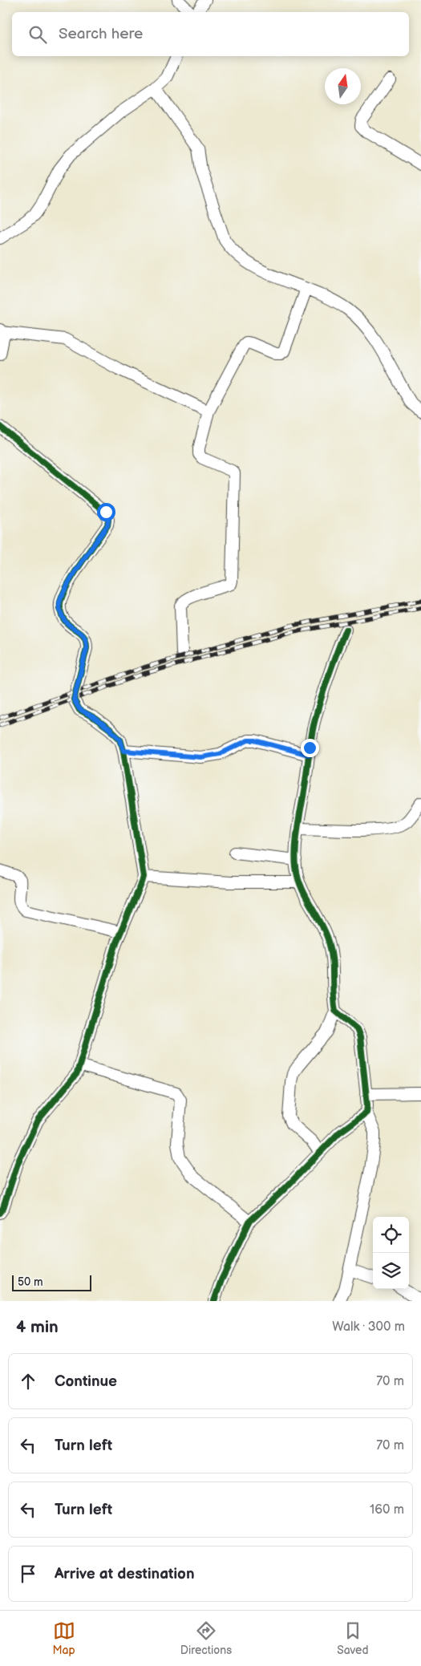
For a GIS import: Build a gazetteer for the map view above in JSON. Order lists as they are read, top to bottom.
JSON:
{
  "scale_bar": "50 m",
  "north": "top",
  "page": {
    "search": "Search here",
    "scale": "50 m",
    "heading": ["4 min", "Walk · 300 m"],
    "list": [
      ["Continue", "70 m"],
      ["Turn left", "70 m"],
      ["Turn left", "160 m"],
      "Arrive at destination"
    ],
    "nav": ["Map", "Directions", "Saved"]
  }
}
